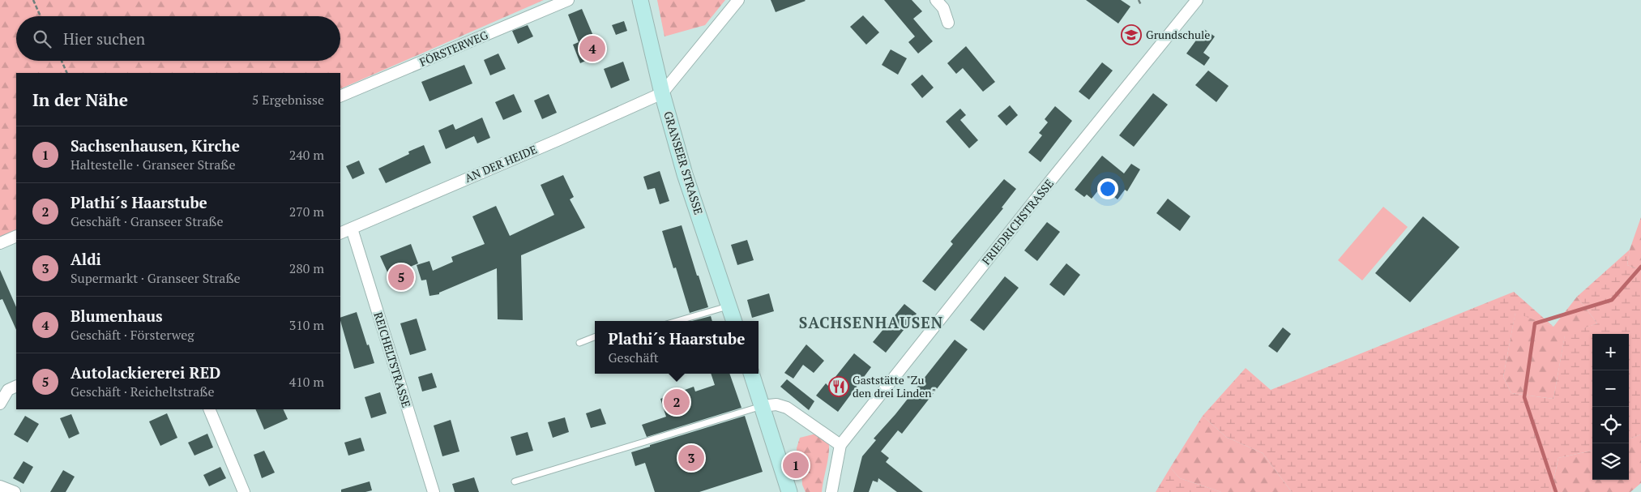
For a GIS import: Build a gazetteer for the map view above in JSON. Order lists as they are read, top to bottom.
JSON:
{
  "streets": {
    "main road": ["GRANSEER STRASSE"],
    "street": [
      "FÖRSTERWEG",
      "AN DER HEIDE",
      "FRIEDRICHSTRASSE",
      "REICHELTSTRASSE"
    ]
  },
  "crossings": [
    ["GRANSEER STRASSE", "AN DER HEIDE"],
    ["AN DER HEIDE", "REICHELTSTRASSE"]
  ],
  "districts": ["SACHSENHAUSEN"],
  "places": {
    "school or university": ["Grundschule"],
    "restaurant": ["Gaststätte \"Zu den drei Linden\""]
  },
  "page": {
    "search": "Hier suchen",
    "pins": [
      "4",
      "5",
      "2",
      "3",
      "1"
    ],
    "heading": ["In der Nähe", "5 Ergebnisse"],
    "list": [
      {
        "mark": "1",
        "name": "Sachsenhausen, Kirche",
        "note": "Haltestelle · Granseer Straße",
        "value": "240 m"
      },
      {
        "mark": "2",
        "name": "Plathi´s Haarstube",
        "note": "Geschäft · Granseer Straße",
        "value": "270 m"
      },
      {
        "mark": "3",
        "name": "Aldi",
        "note": "Supermarkt · Granseer Straße",
        "value": "280 m"
      },
      {
        "mark": "4",
        "name": "Blumenhaus",
        "note": "Geschäft · Försterweg",
        "value": "310 m"
      },
      {
        "mark": "5",
        "name": "Autolackiererei RED",
        "note": "Geschäft · Reicheltstraße",
        "value": "410 m"
      }
    ],
    "popup": ["Plathi´s Haarstube", "Geschäft"],
    "map_buttons": ["+", "−"]
  }
}
